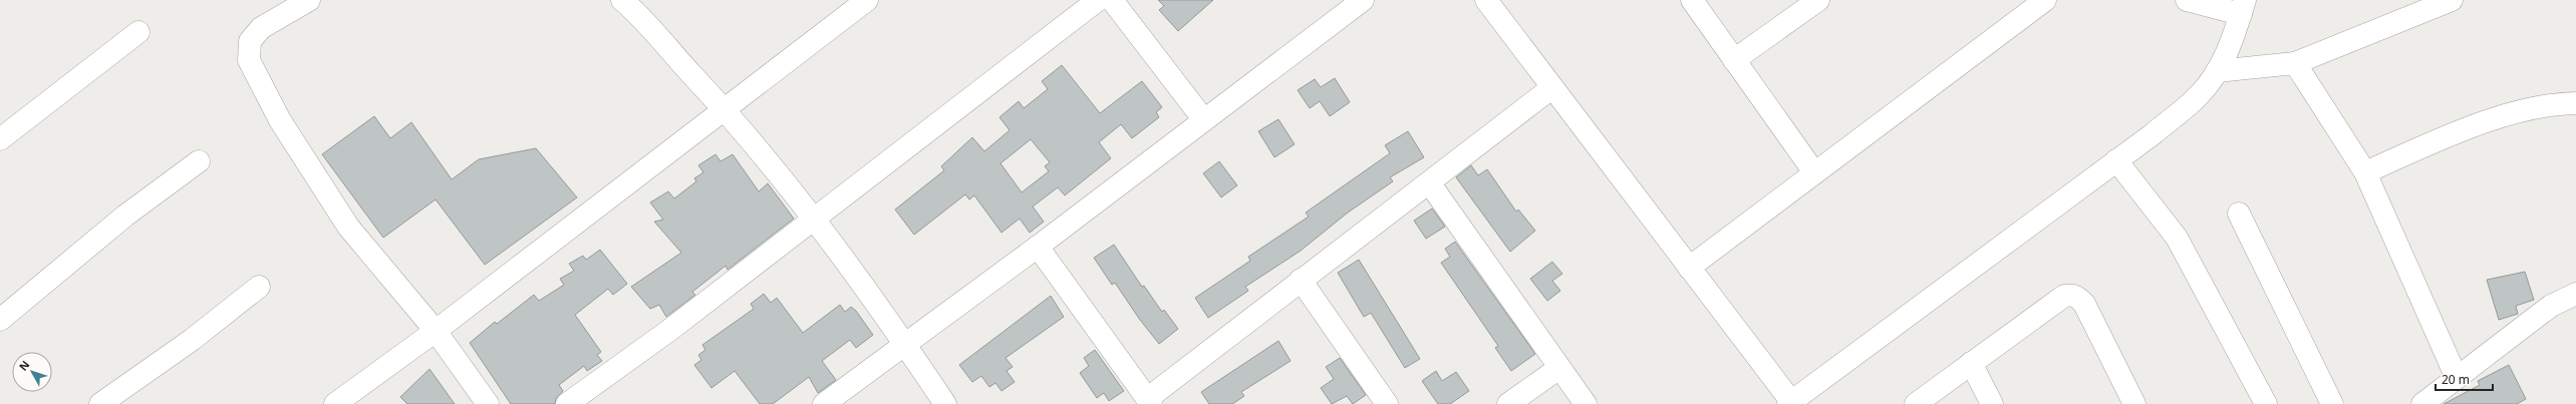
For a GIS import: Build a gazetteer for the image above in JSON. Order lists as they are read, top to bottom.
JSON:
{
  "scale_bar": "20 m",
  "north": "top left"
}
